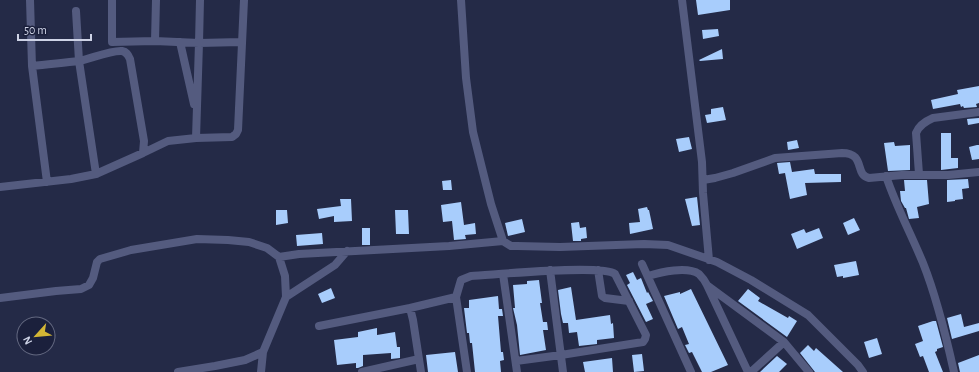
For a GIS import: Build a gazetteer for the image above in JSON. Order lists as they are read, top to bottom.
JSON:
{
  "scale_bar": "50 m",
  "north": "bottom left"
}
